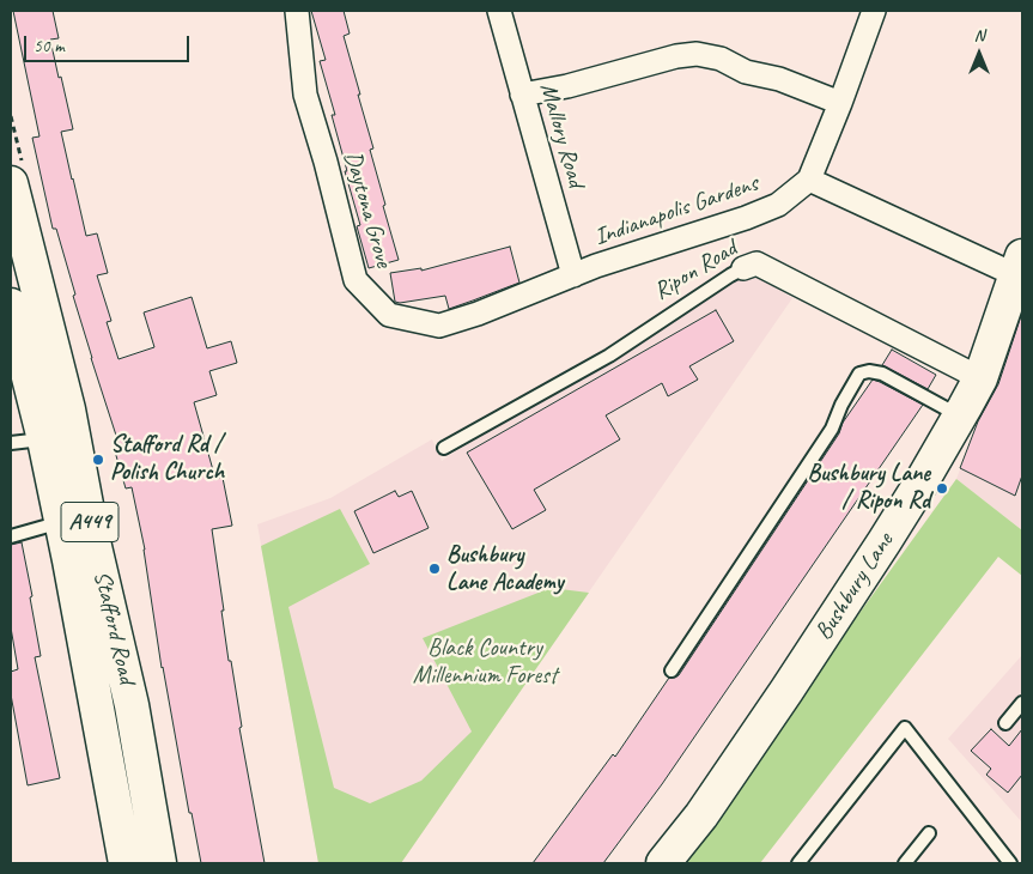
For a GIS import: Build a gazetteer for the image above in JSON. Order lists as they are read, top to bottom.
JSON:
{
  "streets": {
    "main road": ["A449", "Bushbury Lane", "Stafford Road"],
    "street": [
      "Mallory Road",
      "Daytona Grove",
      "Indianapolis Gardens",
      "Ripon Road"
    ]
  },
  "crossings": [
    ["Mallory Road", "Indianapolis Gardens"],
    ["Daytona Grove", "Indianapolis Gardens"],
    ["Ripon Road", "Bushbury Lane"]
  ],
  "parks": ["Black Country Millennium Forest"],
  "places": ["Stafford Rd / Polish Church", "Bushbury Lane / Ripon Rd", "Bushbury Lane Academy"],
  "scale_bar": "50 m",
  "north": "top"
}
